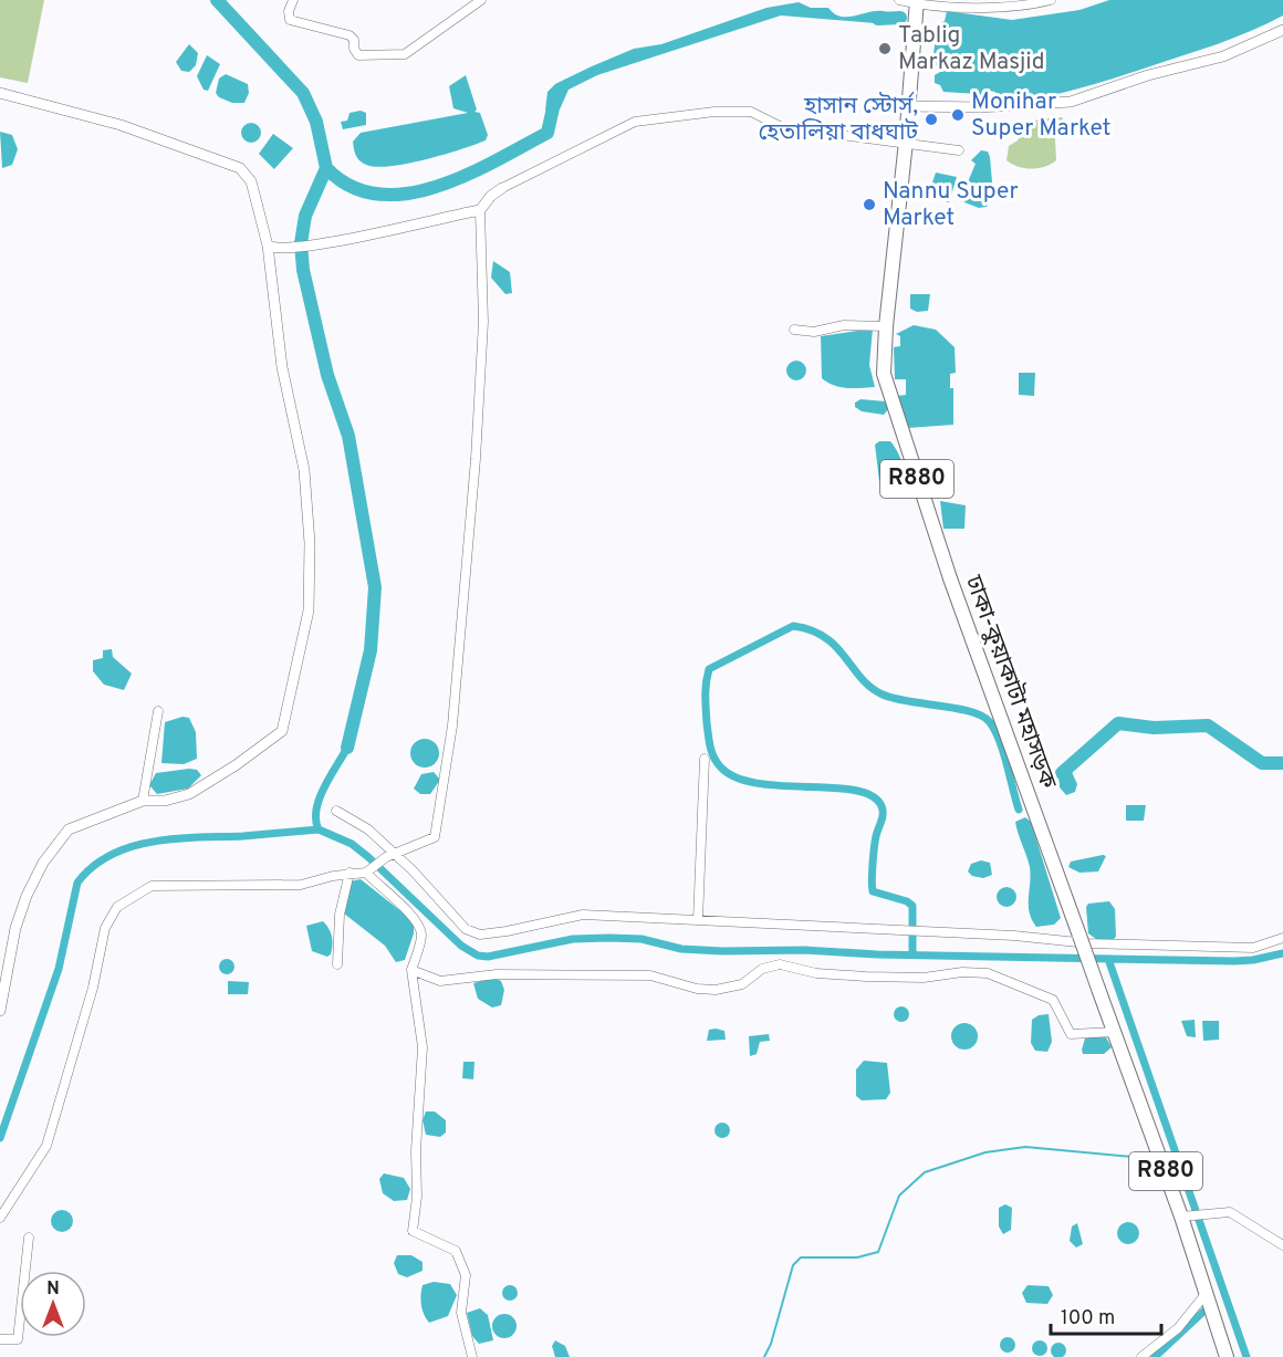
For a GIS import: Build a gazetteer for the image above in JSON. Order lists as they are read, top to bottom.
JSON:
{
  "streets": {
    "main road": ["R880", "ঢাকা-কুয়াকাটা মহাসড়ক"]
  },
  "places": [
    "Tablig Markaz Masjid",
    "Monihar Super Market",
    "হাসান স্টোর্স, হেতালিয়া বাধঘাট",
    "Nannu Super Market"
  ],
  "scale_bar": "100 m",
  "north": "top"
}
